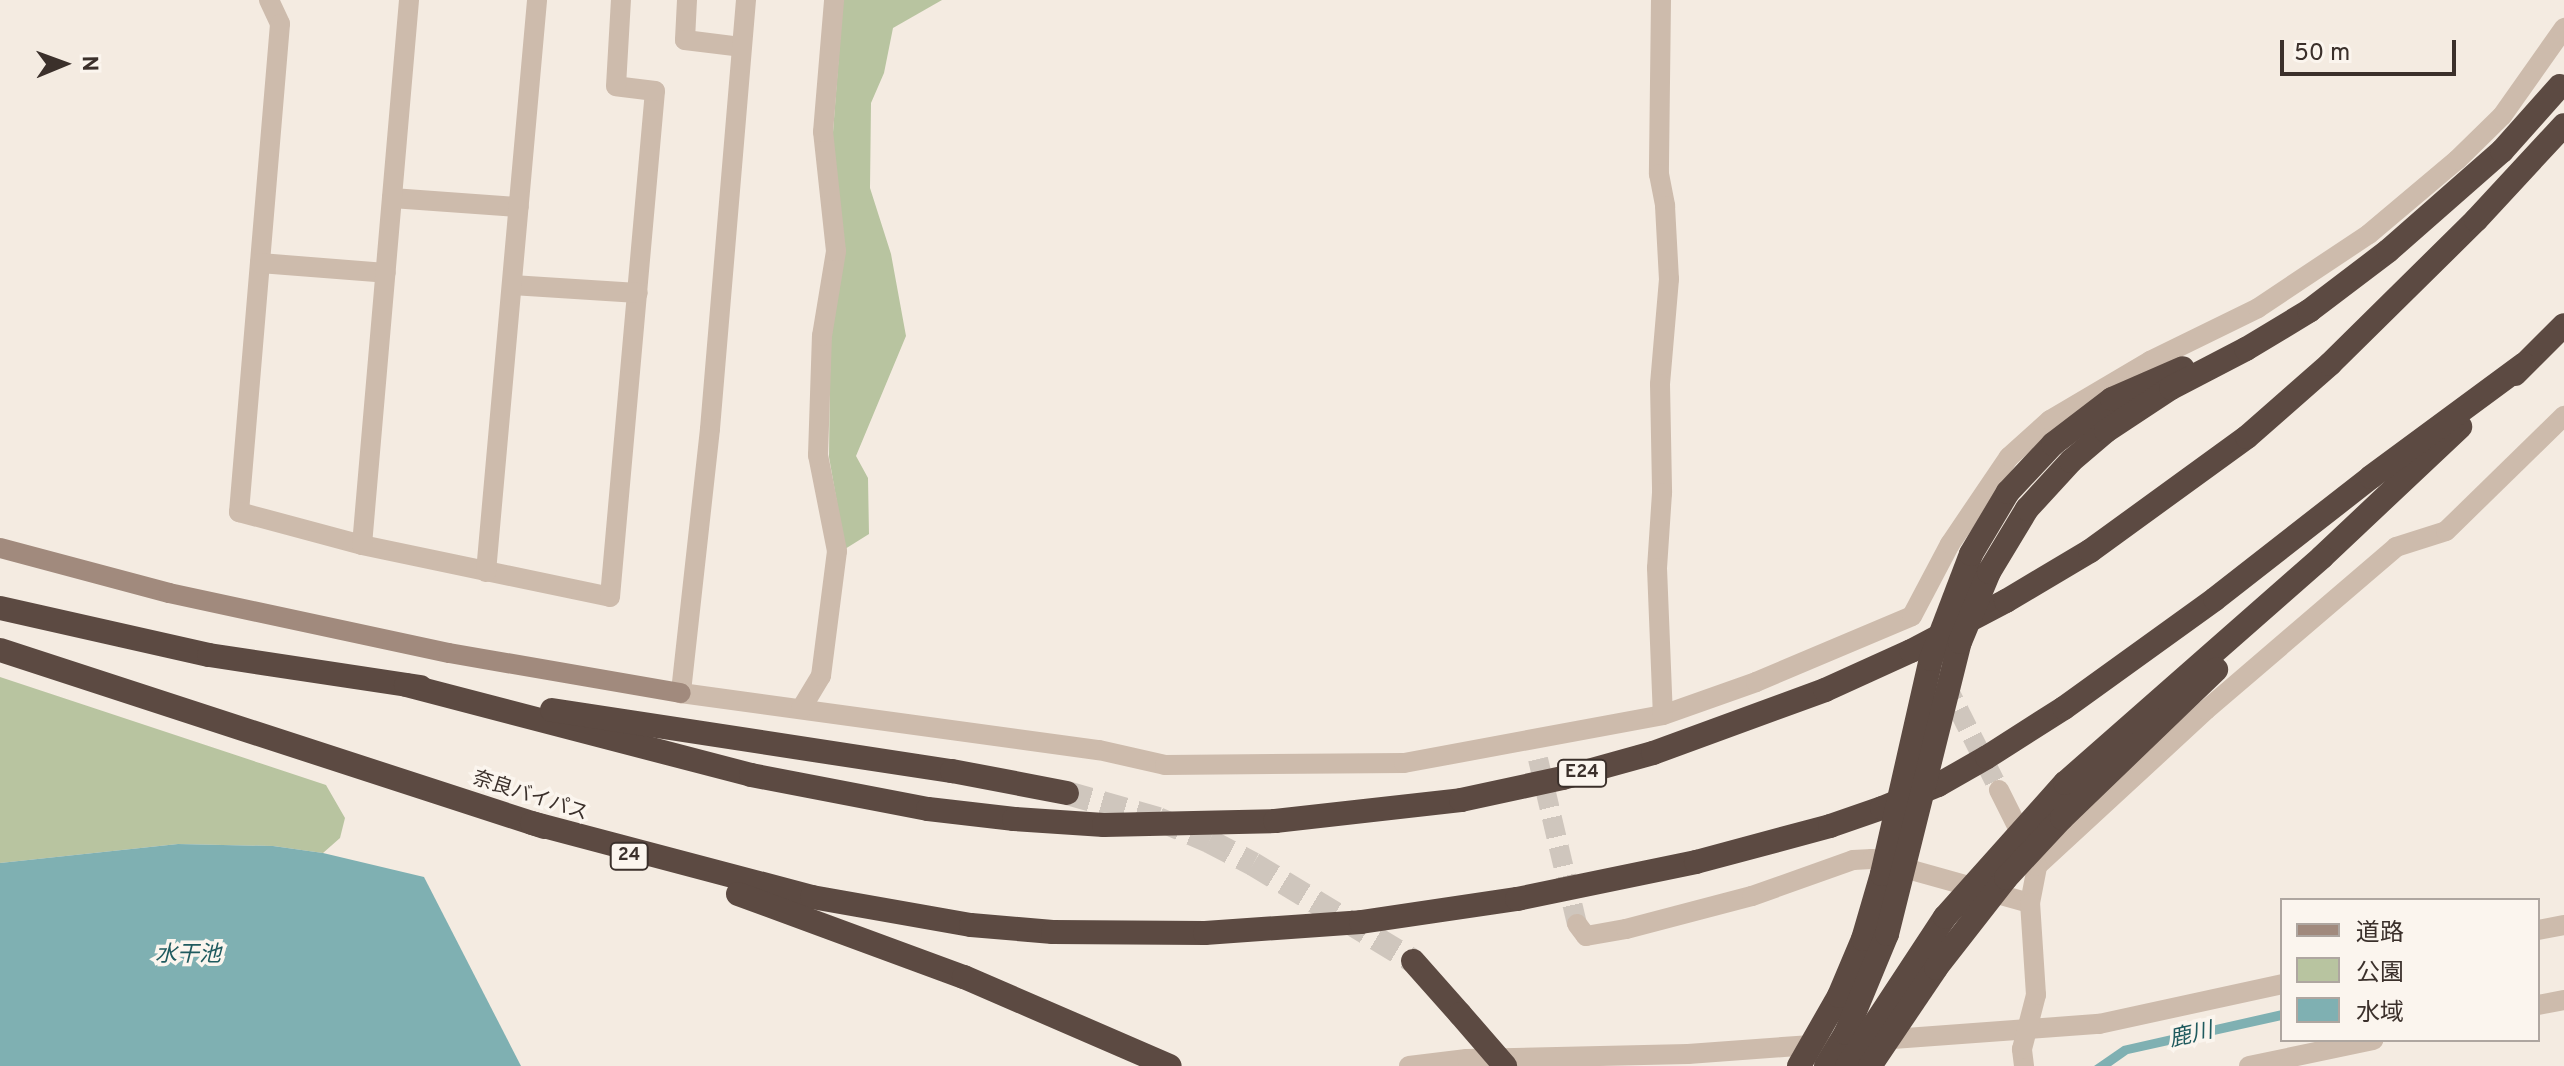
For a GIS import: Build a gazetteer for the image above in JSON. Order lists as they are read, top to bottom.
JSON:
{
  "streets": {
    "highway": ["E24", "奈良バイパス", "24"]
  },
  "water": ["水干池", "鹿川"],
  "legend": ["道路", "公園", "水域"],
  "scale_bar": "50 m",
  "north": "right"
}
